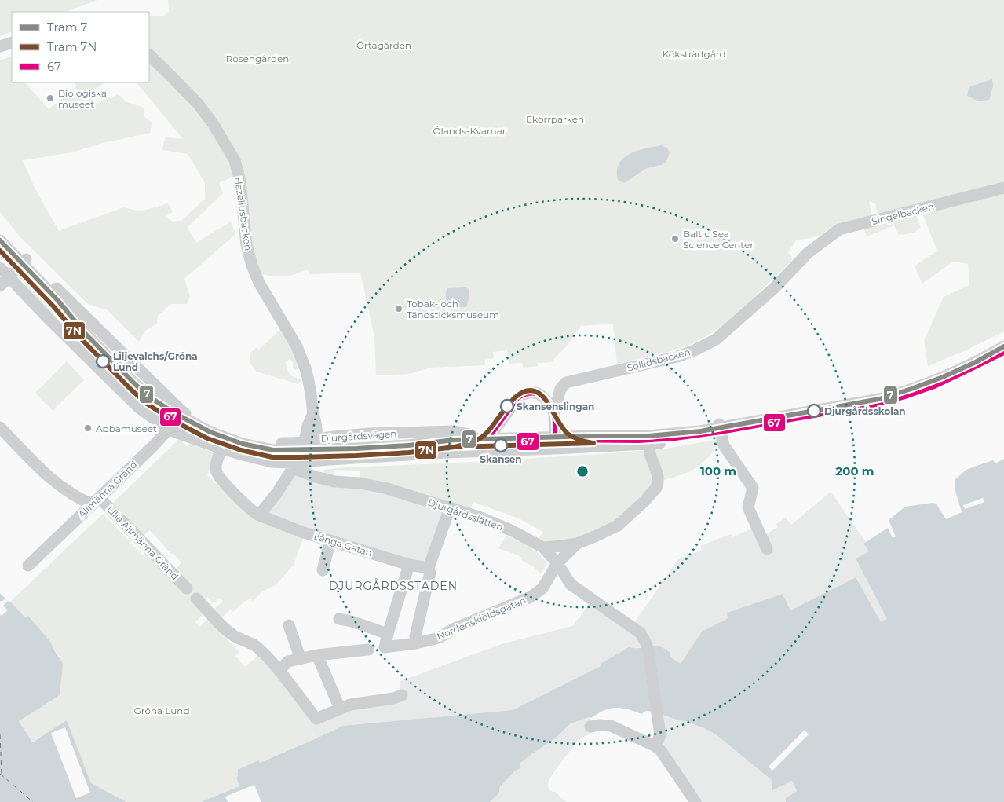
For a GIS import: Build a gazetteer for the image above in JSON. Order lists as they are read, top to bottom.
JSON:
{
  "streets": {
    "street": [
      "Hazeliusbacken",
      "Singelbacken",
      "Sollidsbacken",
      "Djurgårdsvägen",
      "Allmänna Gränd",
      "Djurgårdsslätten",
      "Lilla Allmänna Gränd",
      "Långa Gatan",
      "Nordenskiöldsgatan"
    ]
  },
  "crossings": [
    ["Hazeliusbacken", "Djurgårdsvägen"],
    ["Hazeliusbacken", "Djurgårdsslätten"],
    ["Singelbacken", "Sollidsbacken"],
    ["Sollidsbacken", "Djurgårdsvägen"],
    ["Djurgårdsvägen", "Allmänna Gränd"],
    ["Djurgårdsvägen", "Djurgårdsslätten"],
    ["Djurgårdsvägen", "Långa Gatan"],
    ["Allmänna Gränd", "Lilla Allmänna Gränd"]
  ],
  "districts": ["DJURGÅRDSSTADEN"],
  "parks": [
    "Örtagården",
    "Köksträdgård",
    "Rosengården",
    "Ekorrparken",
    "Ölands-Kvarnar",
    "Gröna Lund"
  ],
  "places": [
    "Biologiska museet",
    "Baltic Sea Science Center",
    "Tobak- och Tändsticksmuseum",
    "Liljevalchs/Gröna Lund",
    "Skansenslingan",
    "Djurgårdsskolan",
    "Abbamuseet",
    "Skansen"
  ],
  "lines": ["tram line 7", "transit line 67", "tram line 7N"],
  "legend": ["Tram 7", "Tram 7N", "67"],
  "rings": ["100 m", "200 m"]
}
